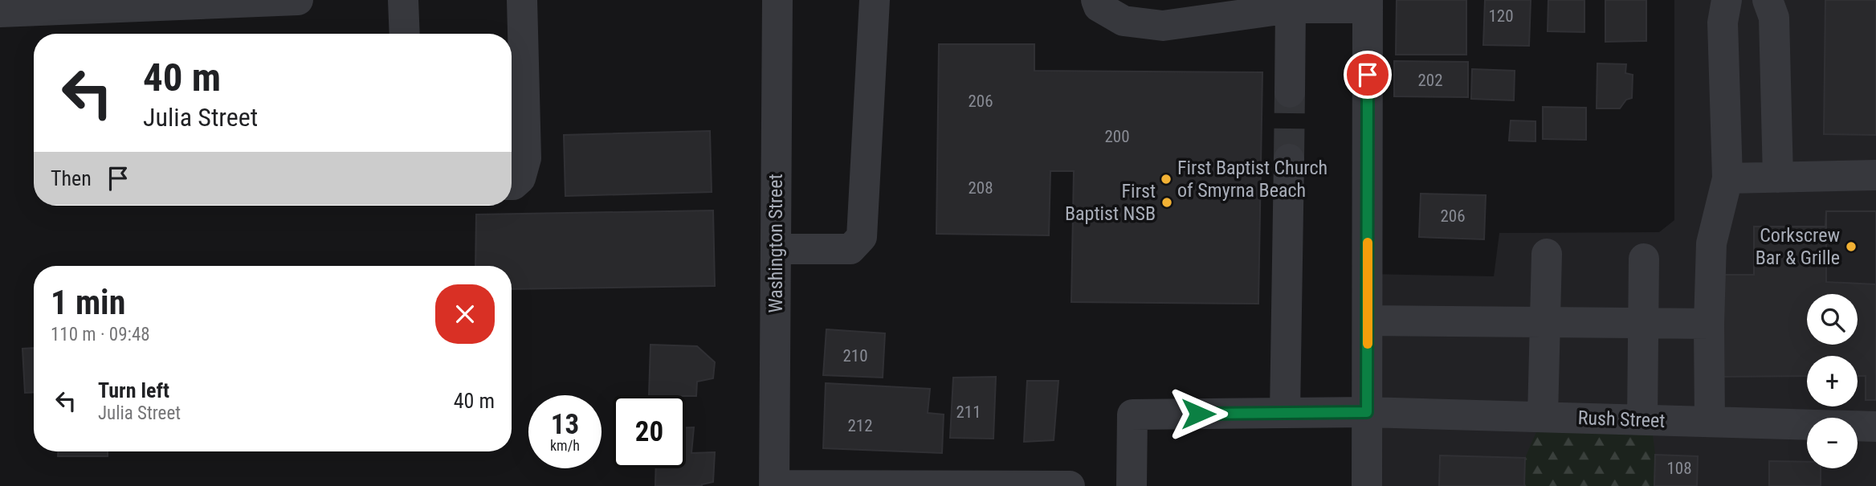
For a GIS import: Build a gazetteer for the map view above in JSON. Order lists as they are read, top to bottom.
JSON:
{
  "streets": {
    "street": ["Washington Street", "Rush Street"]
  },
  "places": ["First Baptist Church of Smyrna Beach", "First Baptist NSB", "Corkscrew Bar & Grille"],
  "house_numbers": [
    "120",
    "202",
    "206",
    "200",
    "208",
    "206",
    "210",
    "211",
    "212",
    "108"
  ],
  "page": {
    "turn": ["40 m", "Julia Street"],
    "then": "Then",
    "heading": ["1 min", "110 m · 09:48"],
    "map_buttons": ["+", "−"],
    "list": [
      {
        "name": "Turn left",
        "note": "Julia Street",
        "value": "40 m"
      }
    ],
    "speed": "13 km/h",
    "limit": "20"
  }
}
